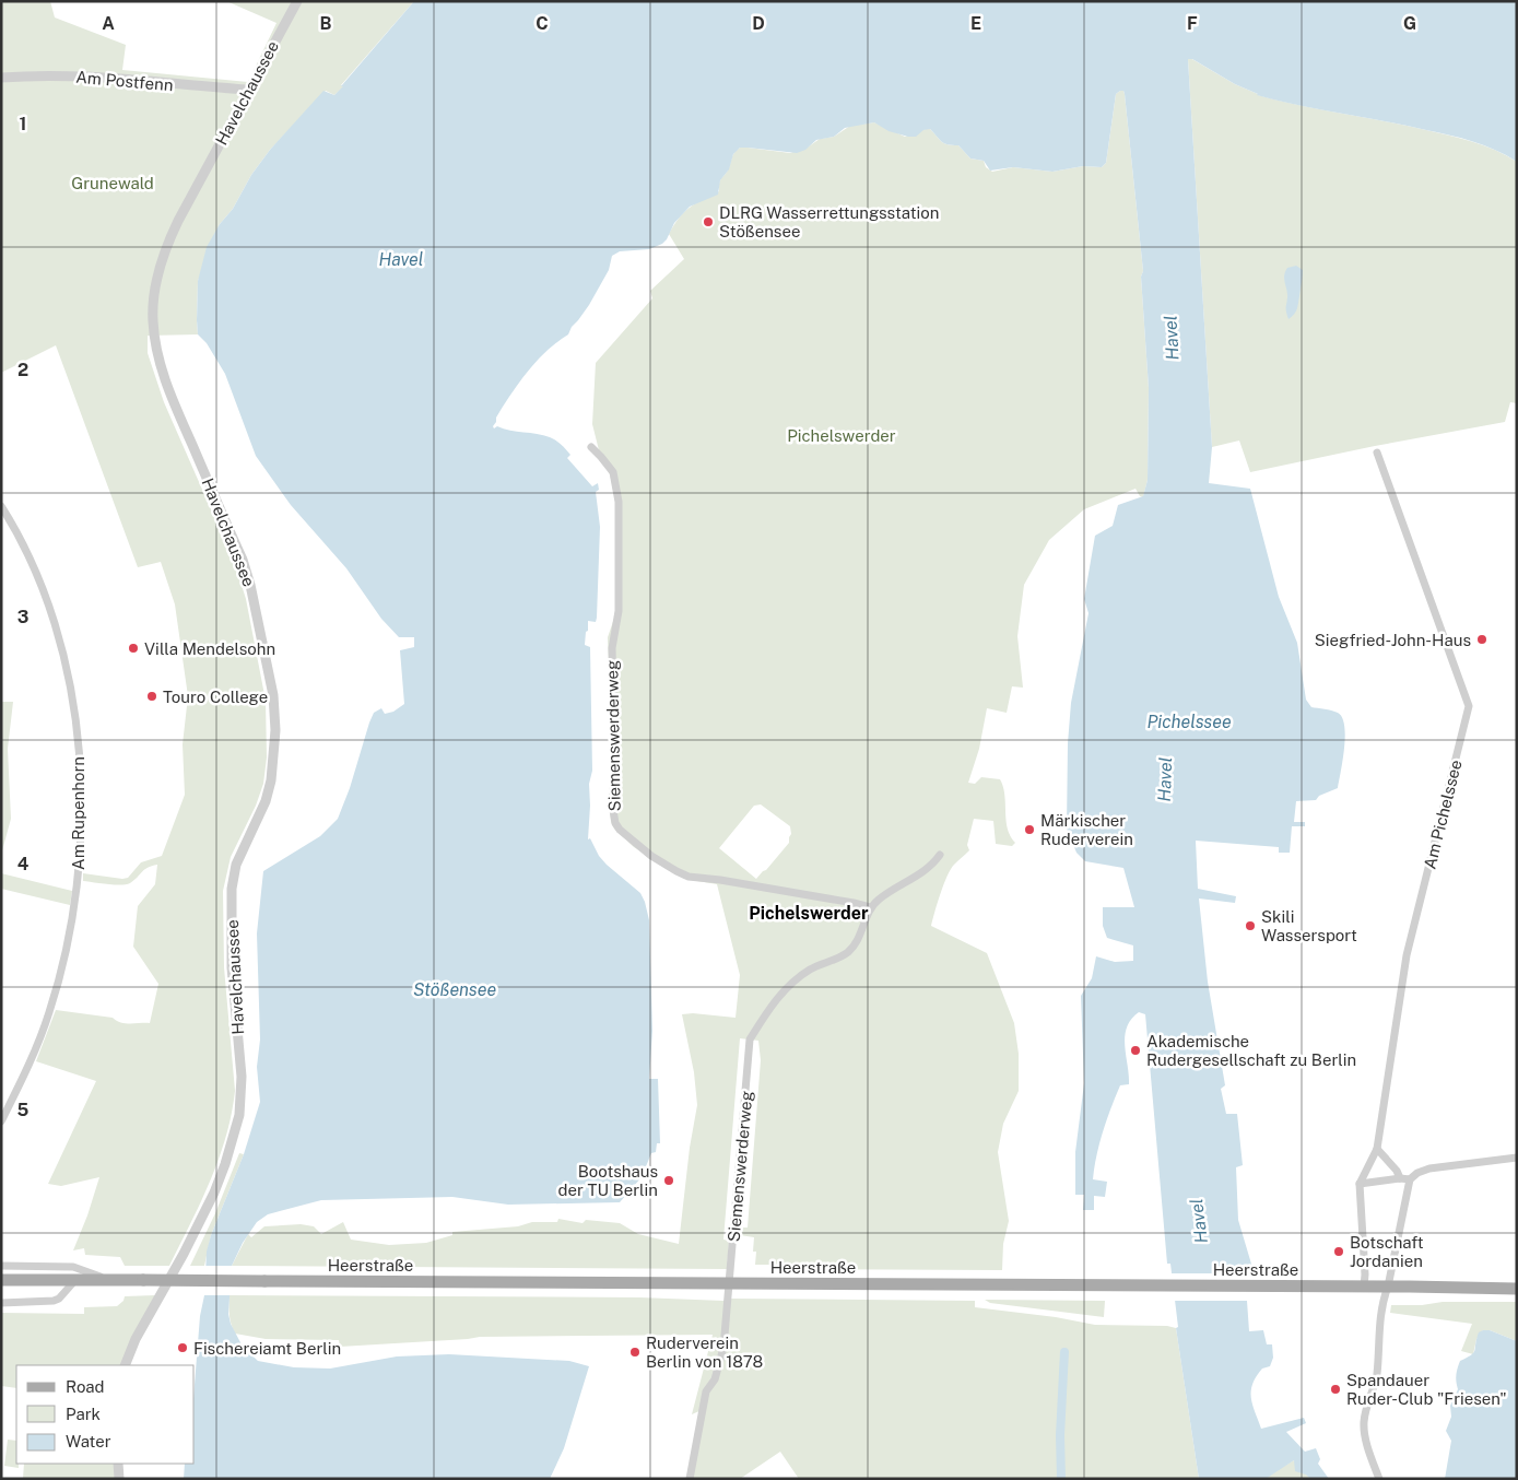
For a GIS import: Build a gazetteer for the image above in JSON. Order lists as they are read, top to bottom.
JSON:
{
  "streets": {
    "main road": ["Heerstraße"],
    "street": [
      "Am Postfenn",
      "Havelchaussee",
      "Siemenswerderweg",
      "Am Rupenhorn",
      "Am Pichelssee"
    ]
  },
  "crossings": [
    ["Am Postfenn", "Havelchaussee"],
    ["Siemenswerderweg", "Heerstraße"]
  ],
  "districts": ["Pichelswerder"],
  "water": ["Havel", "Pichelssee", "Stößensee"],
  "parks": ["Grunewald", "Pichelswerder"],
  "places": [
    "DLRG Wasserrettungsstation Stößensee",
    "Siegfried-John-Haus",
    "Villa Mendelsohn",
    "Touro College",
    "Märkischer Ruderverein",
    "Skili Wassersport",
    "Akademische Rudergesellschaft zu Berlin",
    "Bootshaus der TU Berlin",
    "Botschaft Jordanien",
    "Fischereiamt Berlin",
    "Ruderverein Berlin von 1878",
    "Spandauer Ruder-Club \"Friesen\""
  ],
  "legend": ["Road", "Park", "Water"],
  "grid": {
    "columns": [
      "A",
      "B",
      "C",
      "D",
      "E",
      "F",
      "G"
    ],
    "rows": [
      "1",
      "2",
      "3",
      "4",
      "5"
    ]
  }
}
